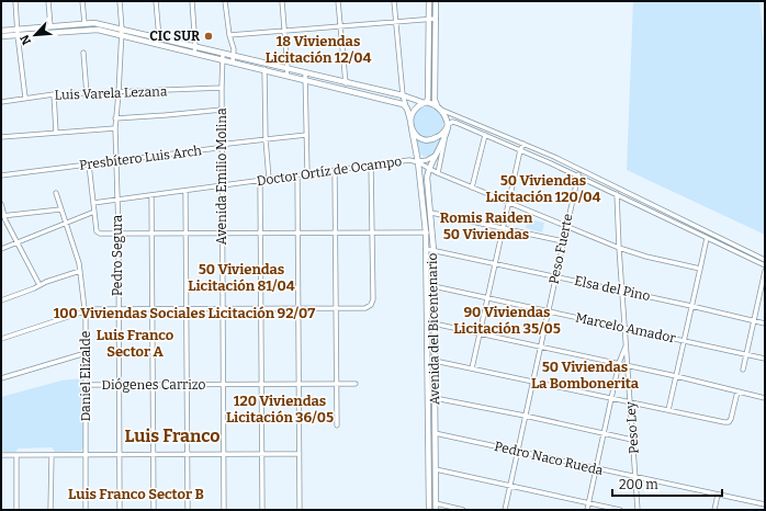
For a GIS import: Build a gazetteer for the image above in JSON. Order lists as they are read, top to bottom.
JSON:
{
  "streets": {
    "main road": ["Avenida del Bicentenario"],
    "street": [
      "Luis Varela Lezana",
      "Presbítero Luis Arch",
      "Doctor Ortíz de Ocampo",
      "Avenida Emilio Molina",
      "Peso Fuerte",
      "Pedro Segura",
      "Elsa del Pino",
      "Marcelo Amador",
      "Daniel Elizalde",
      "Diógenes Carrizo",
      "Peso Ley",
      "Pedro Naco Rueda"
    ]
  },
  "crossings": [
    ["Luis Varela Lezana", "Avenida Emilio Molina"],
    ["Luis Varela Lezana", "Pedro Segura"],
    ["Presbítero Luis Arch", "Avenida Emilio Molina"],
    ["Presbítero Luis Arch", "Pedro Segura"],
    ["Doctor Ortíz de Ocampo", "Avenida Emilio Molina"],
    ["Doctor Ortíz de Ocampo", "Peso Fuerte"],
    ["Doctor Ortíz de Ocampo", "Pedro Segura"],
    ["Doctor Ortíz de Ocampo", "Avenida del Bicentenario"],
    ["Doctor Ortíz de Ocampo", "Peso Ley"],
    ["Avenida Emilio Molina", "Diógenes Carrizo"],
    ["Peso Fuerte", "Elsa del Pino"],
    ["Peso Fuerte", "Marcelo Amador"],
    ["Peso Fuerte", "Pedro Naco Rueda"],
    ["Pedro Segura", "Diógenes Carrizo"],
    ["Elsa del Pino", "Avenida del Bicentenario"],
    ["Elsa del Pino", "Peso Ley"],
    ["Marcelo Amador", "Avenida del Bicentenario"],
    ["Marcelo Amador", "Peso Ley"],
    ["Avenida del Bicentenario", "Pedro Naco Rueda"],
    ["Daniel Elizalde", "Diógenes Carrizo"],
    ["Peso Ley", "Pedro Naco Rueda"]
  ],
  "districts": [
    "18 Viviendas Licitación 12/04",
    "50 Viviendas Licitación 120/04",
    "Romis Raiden 50 Viviendas",
    "50 Viviendas Licitación 81/04",
    "90 Viviendas Licitación 35/05",
    "100 Viviendas Sociales Licitación 92/07",
    "Luis Franco Sector A",
    "50 Viviendas La Bombonerita",
    "120 Viviendas Licitación 36/05",
    "Luis Franco",
    "Luis Franco Sector B"
  ],
  "places": ["CIC SUR"],
  "scale_bar": "200 m",
  "north": "bottom left"
}
